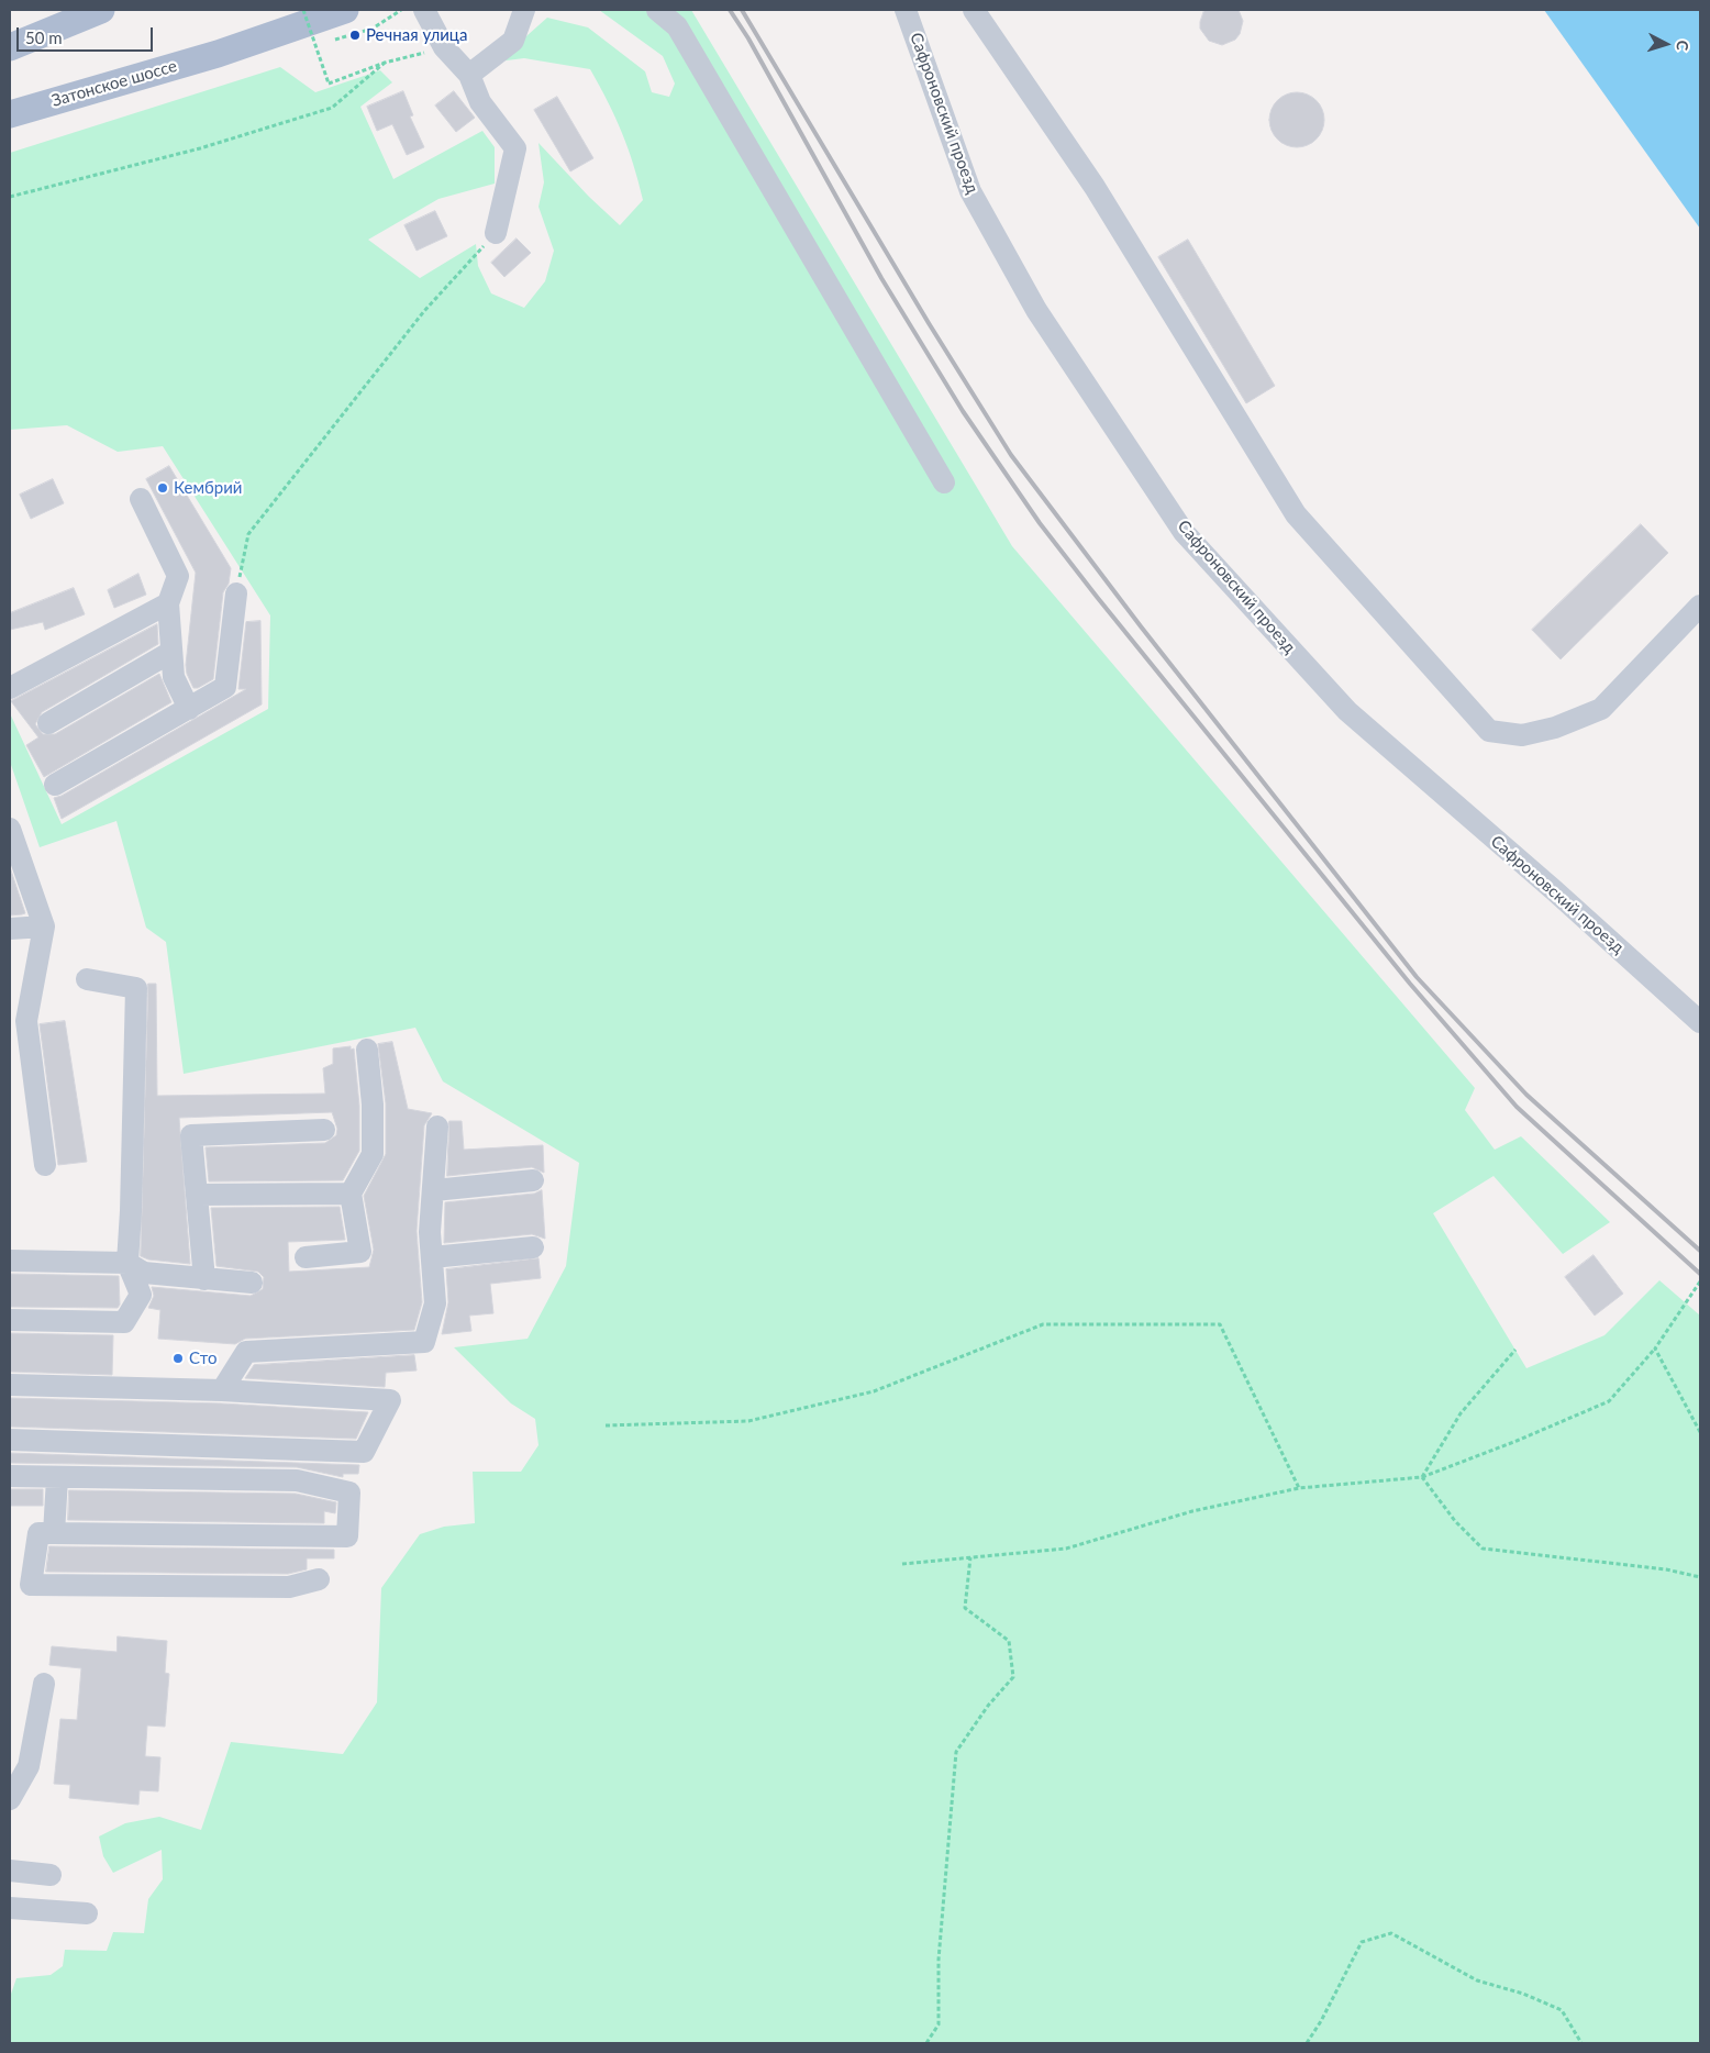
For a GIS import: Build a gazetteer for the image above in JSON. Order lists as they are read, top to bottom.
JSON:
{
  "streets": {
    "main road": ["Затонское шоссе"],
    "street": ["Сафроновский проезд"]
  },
  "places": ["Речная улица", "Кембрий", "Сто"],
  "scale_bar": "50 m",
  "north": "right"
}
